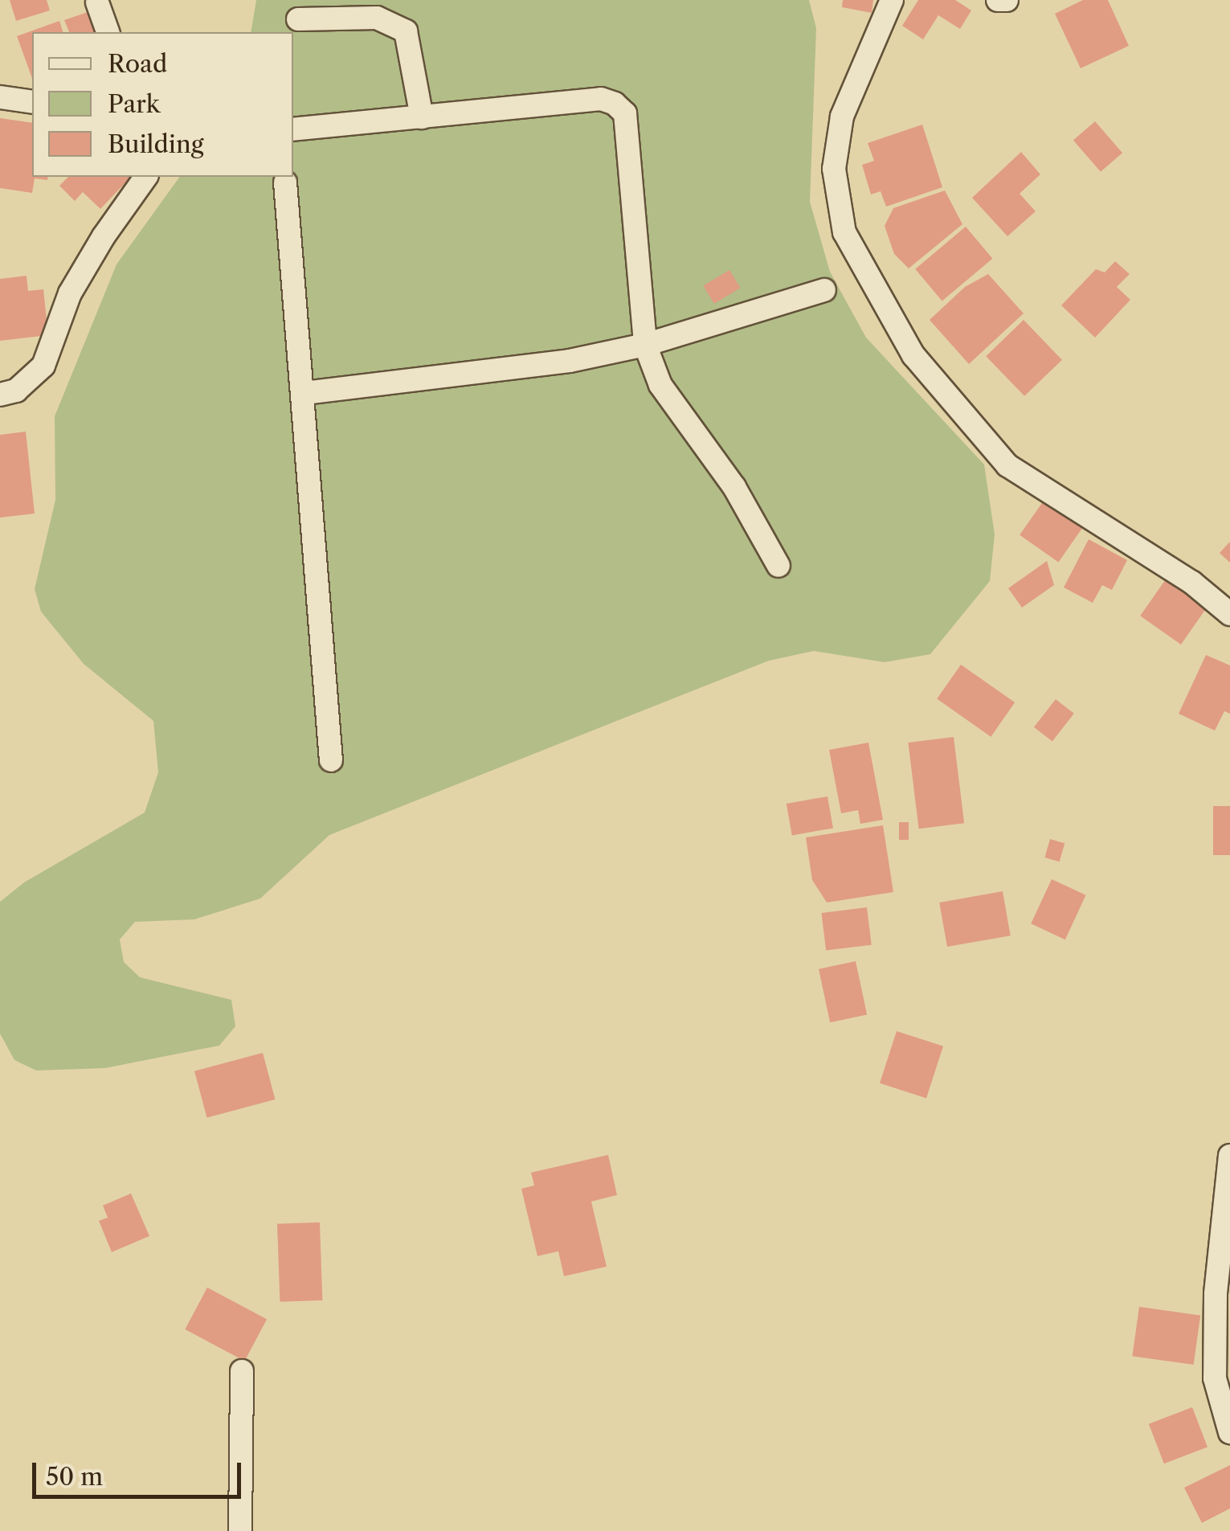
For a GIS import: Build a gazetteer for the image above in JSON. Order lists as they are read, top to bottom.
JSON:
{
  "legend": ["Road", "Park", "Building"],
  "scale_bar": "50 m"
}
